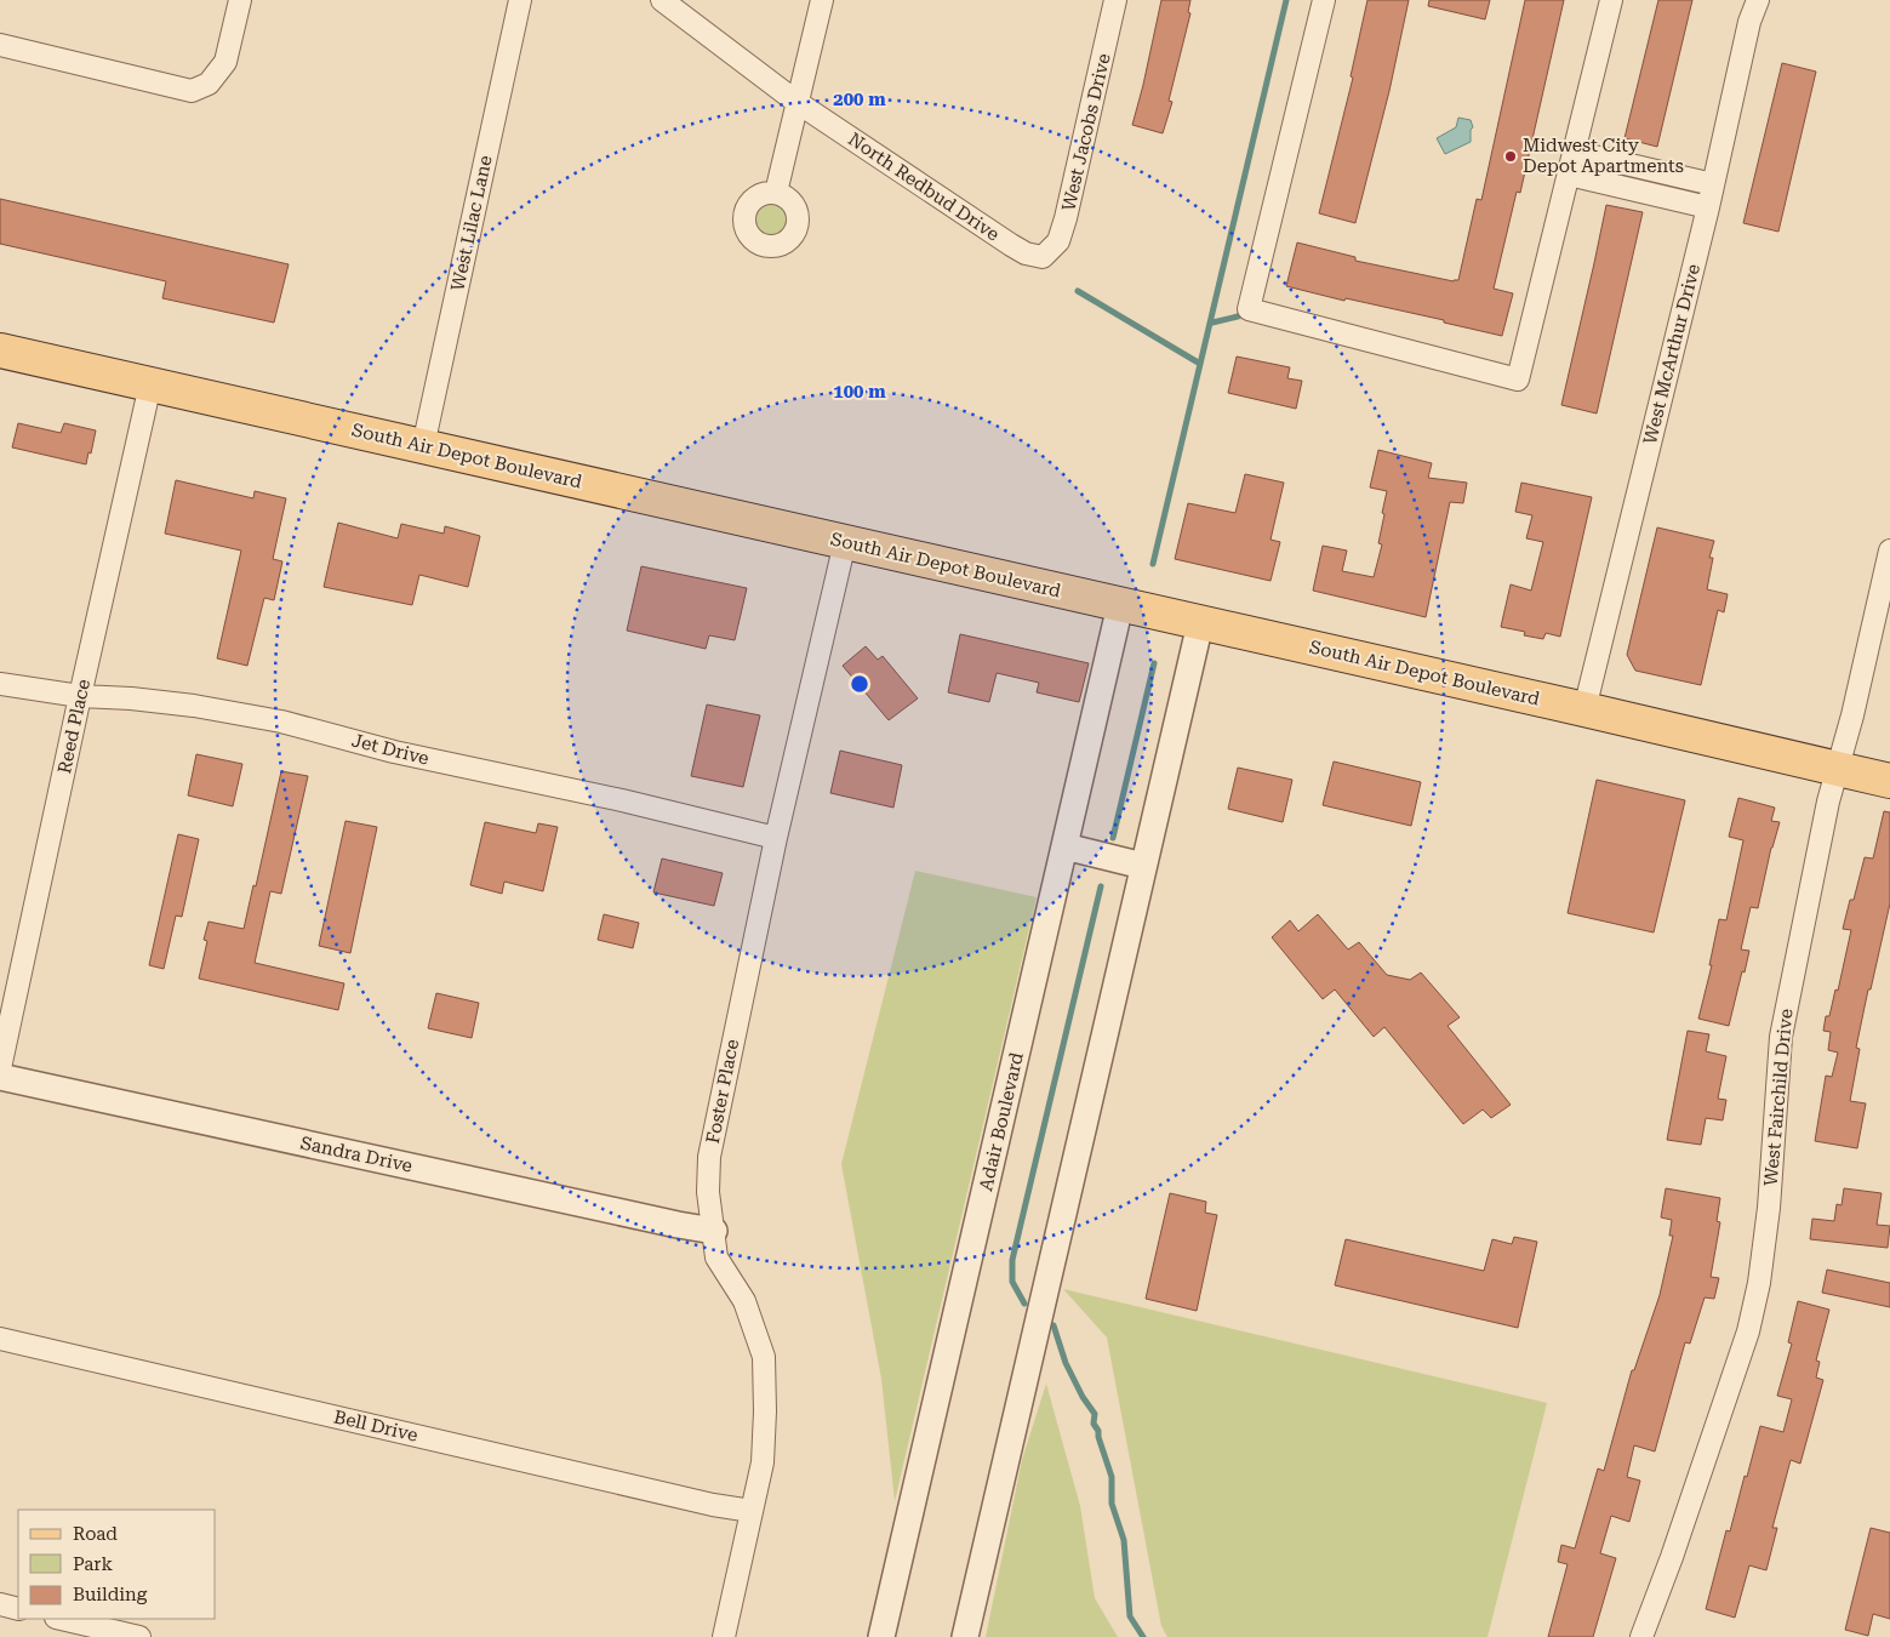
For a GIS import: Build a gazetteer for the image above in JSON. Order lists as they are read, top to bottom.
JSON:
{
  "streets": {
    "main road": ["South Air Depot Boulevard"],
    "street": [
      "West Jacobs Drive",
      "North Redbud Drive",
      "West Lilac Lane",
      "West McArthur Drive",
      "Reed Place",
      "Jet Drive",
      "Foster Place",
      "West Fairchild Drive",
      "Adair Boulevard",
      "Sandra Drive",
      "Bell Drive"
    ]
  },
  "crossings": [
    ["West Jacobs Drive", "North Redbud Drive"],
    ["West Lilac Lane", "South Air Depot Boulevard"],
    ["West McArthur Drive", "South Air Depot Boulevard"],
    ["South Air Depot Boulevard", "Reed Place"],
    ["South Air Depot Boulevard", "Foster Place"],
    ["South Air Depot Boulevard", "West Fairchild Drive"],
    ["South Air Depot Boulevard", "Adair Boulevard"],
    ["Reed Place", "Jet Drive"],
    ["Jet Drive", "Foster Place"],
    ["Foster Place", "Sandra Drive"],
    ["Foster Place", "Bell Drive"]
  ],
  "places": ["Midwest City Depot Apartments"],
  "legend": ["Road", "Park", "Building"],
  "rings": ["200 m", "100 m"]
}
